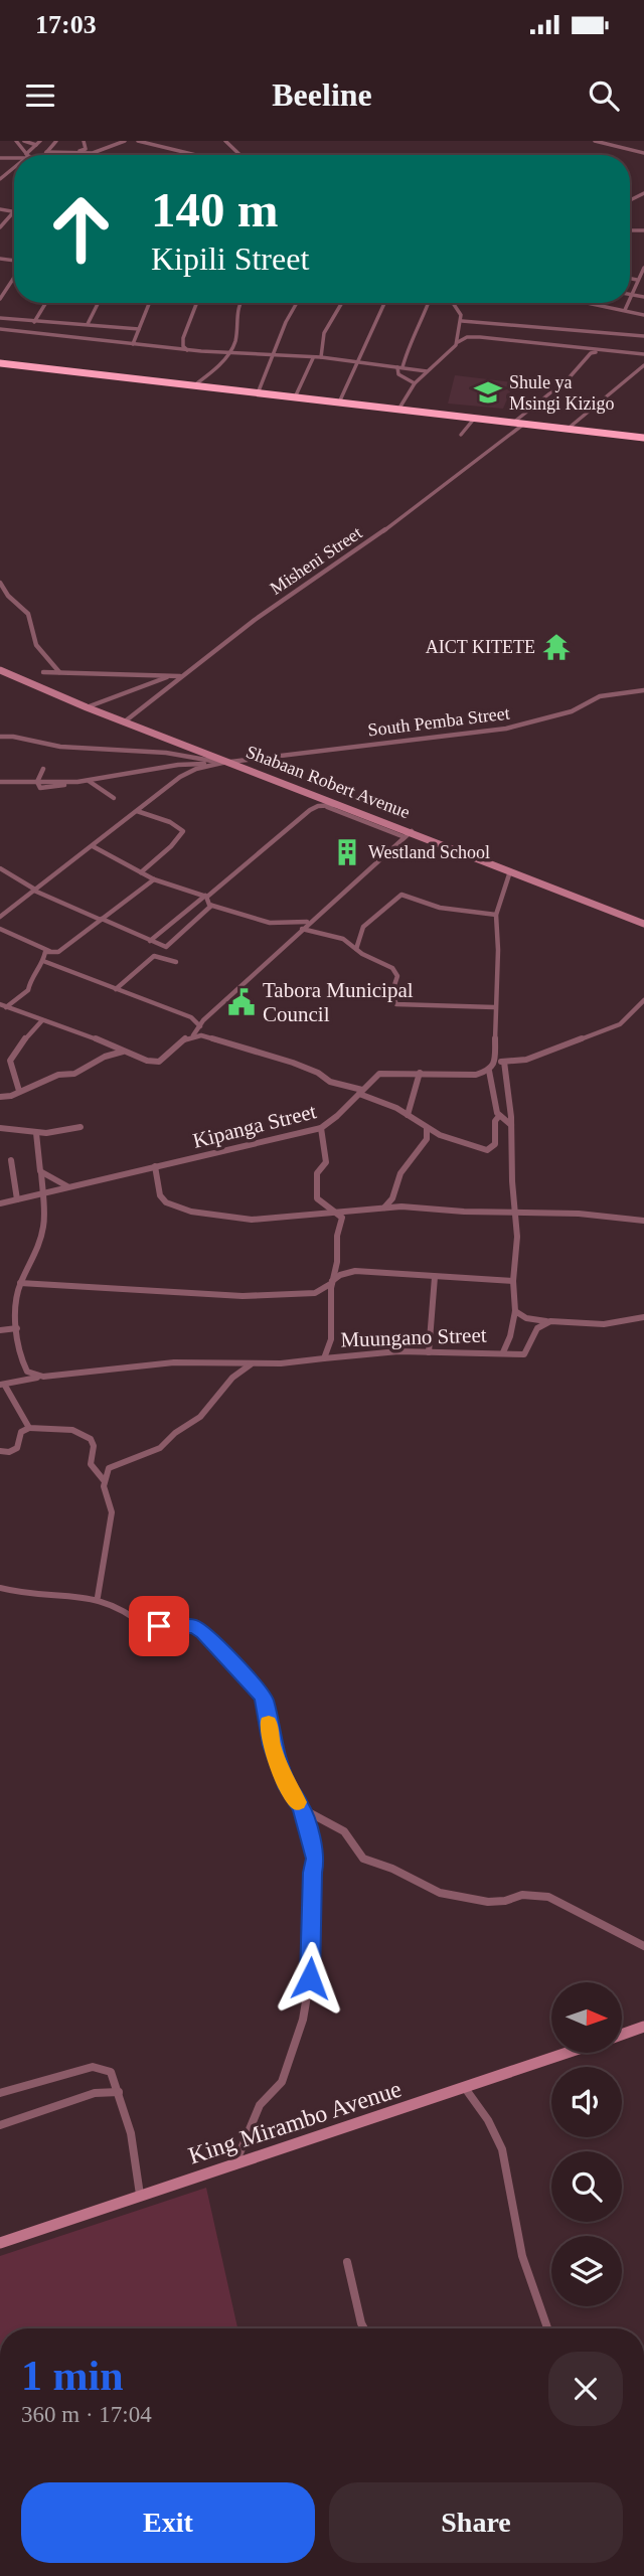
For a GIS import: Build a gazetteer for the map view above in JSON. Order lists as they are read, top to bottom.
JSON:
{
  "streets": {
    "street": [
      "Misheni Street",
      "South Pemba Street",
      "Shabaan Robert Avenue",
      "Kipanga Street",
      "Muungano Street",
      "King Mirambo Avenue"
    ]
  },
  "crossings": [
    ["Misheni Street", "Shabaan Robert Avenue"],
    ["South Pemba Street", "Shabaan Robert Avenue"]
  ],
  "places": {
    "school or university": ["Shule ya Msingi Kizigo"],
    "temple": ["AICT KITETE"],
    "building": ["Westland School"],
    "public building": ["Tabora Municipal Council"]
  },
  "north": "right",
  "page": {
    "status": "17:03",
    "header": "Beeline",
    "turn": ["140 m", "Kipili Street"],
    "heading": ["1 min", "360 m · 17:04"],
    "buttons": ["Exit", "Share"]
  }
}
